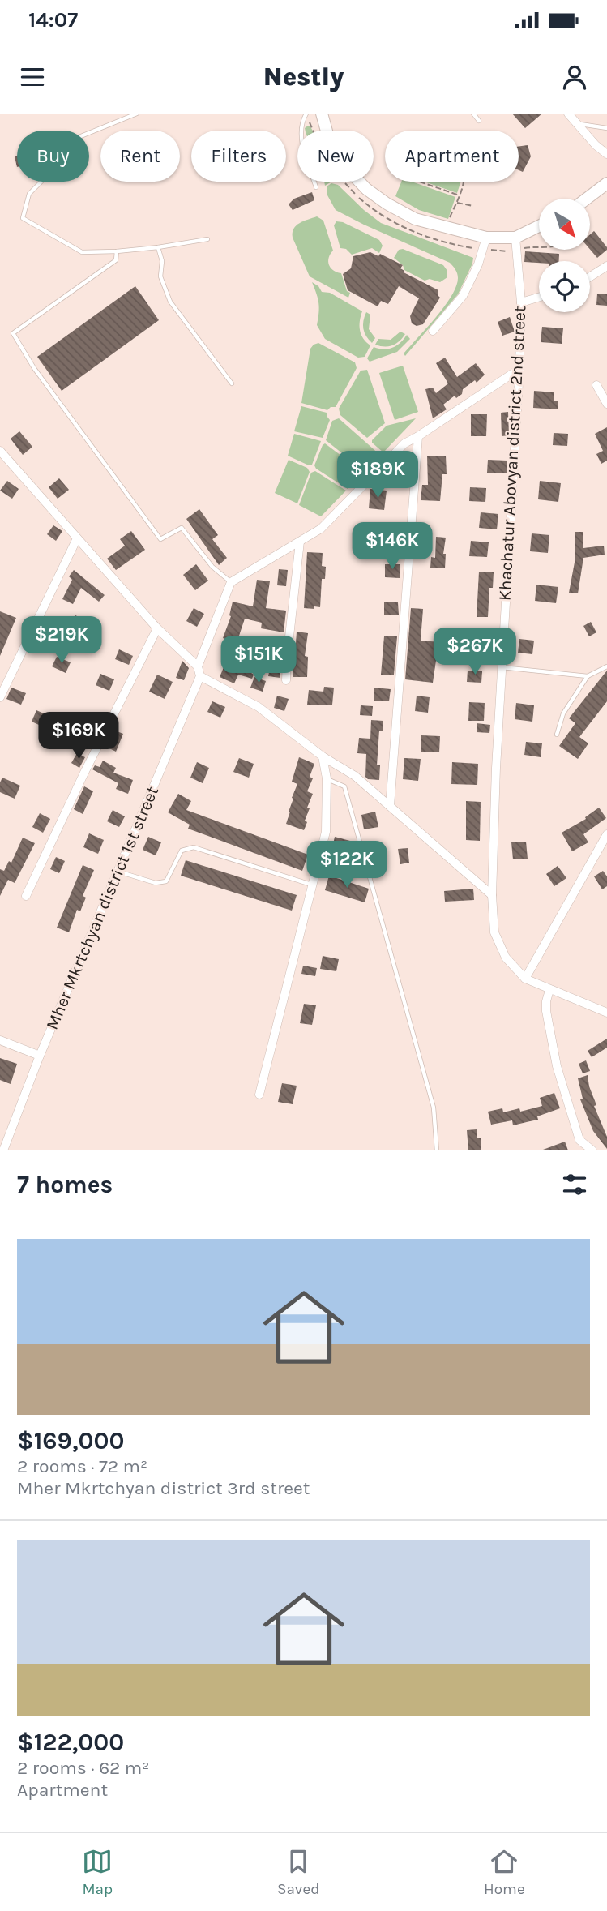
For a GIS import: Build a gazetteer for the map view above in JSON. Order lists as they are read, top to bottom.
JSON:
{
  "streets": {
    "street": ["Khachatur Abovyan district 2nd street", "Mher Mkrtchyan district 1st street"]
  },
  "north": "bottom right",
  "page": {
    "status": "14:07",
    "header": "Nestly",
    "chip": [
      "Buy",
      "Rent",
      "Filters",
      "New",
      "Apartment"
    ],
    "price": [
      "$189K",
      "$146K",
      "$219K",
      "$267K",
      "$151K",
      "$169K",
      "$122K"
    ],
    "heading": "7 homes",
    "list": [
      {
        "name": "$169,000",
        "note": "2 rooms · 72 m² · Mher Mkrtchyan district 3rd street"
      },
      {
        "name": "$122,000",
        "note": "2 rooms · 62 m² · Apartment"
      }
    ],
    "tabs": ["Map", "Saved", "Home"]
  }
}
